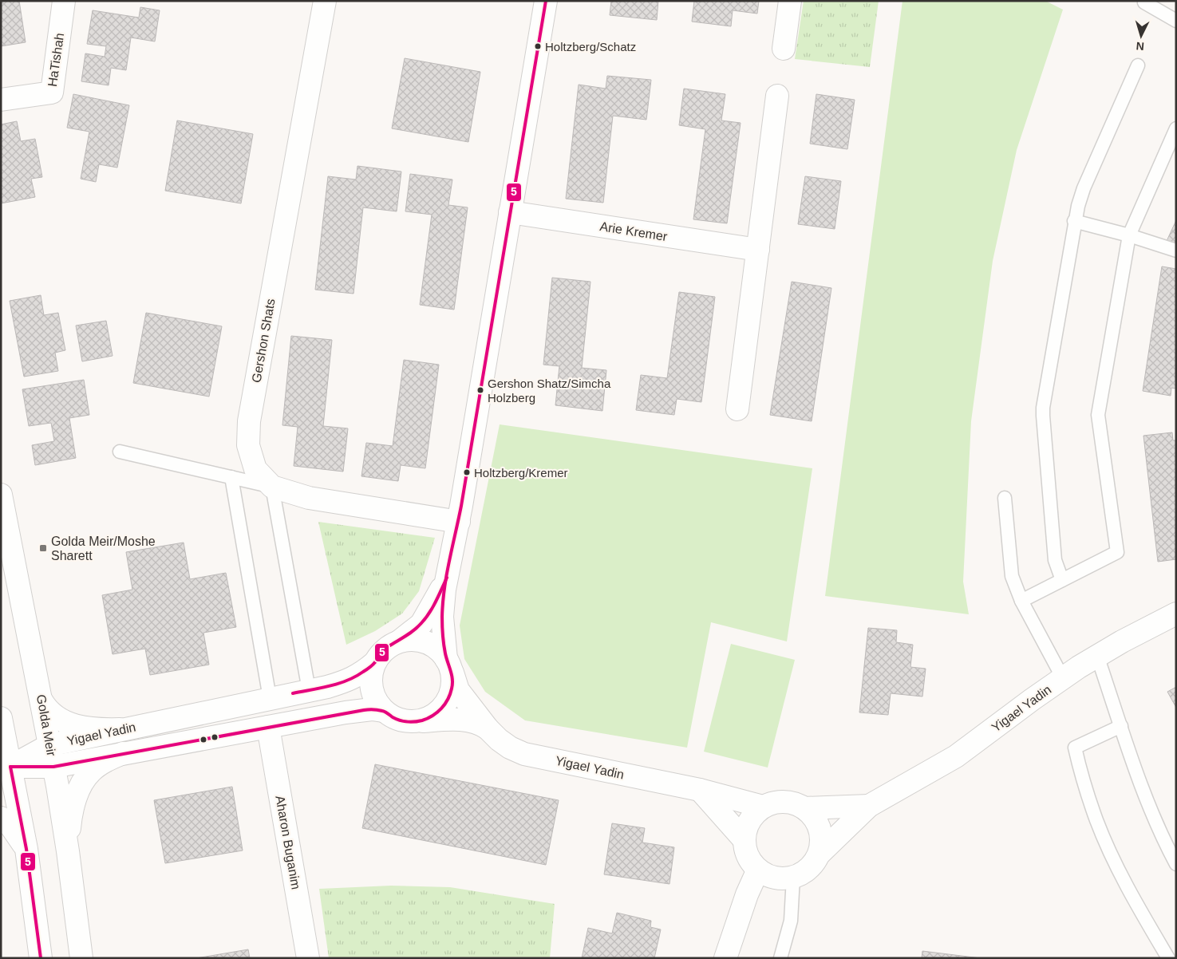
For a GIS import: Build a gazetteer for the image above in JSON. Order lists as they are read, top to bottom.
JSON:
{
  "streets": {
    "street": [
      "HaTishah",
      "Arie Kremer",
      "Gershon Shats",
      "Yigael Yadin",
      "Golda Meir",
      "Aharon Buganim"
    ]
  },
  "crossings": [
    ["Yigael Yadin", "Golda Meir"],
    ["Yigael Yadin", "Aharon Buganim"]
  ],
  "places": {
    "other": ["Holtzberg/Schatz", "Gershon Shatz/Simcha Holzberg", "Holtzberg/Kremer"],
    "transit": ["Golda Meir/Moshe Sharett"]
  },
  "lines": ["transit line 5"],
  "north": "bottom"
}
